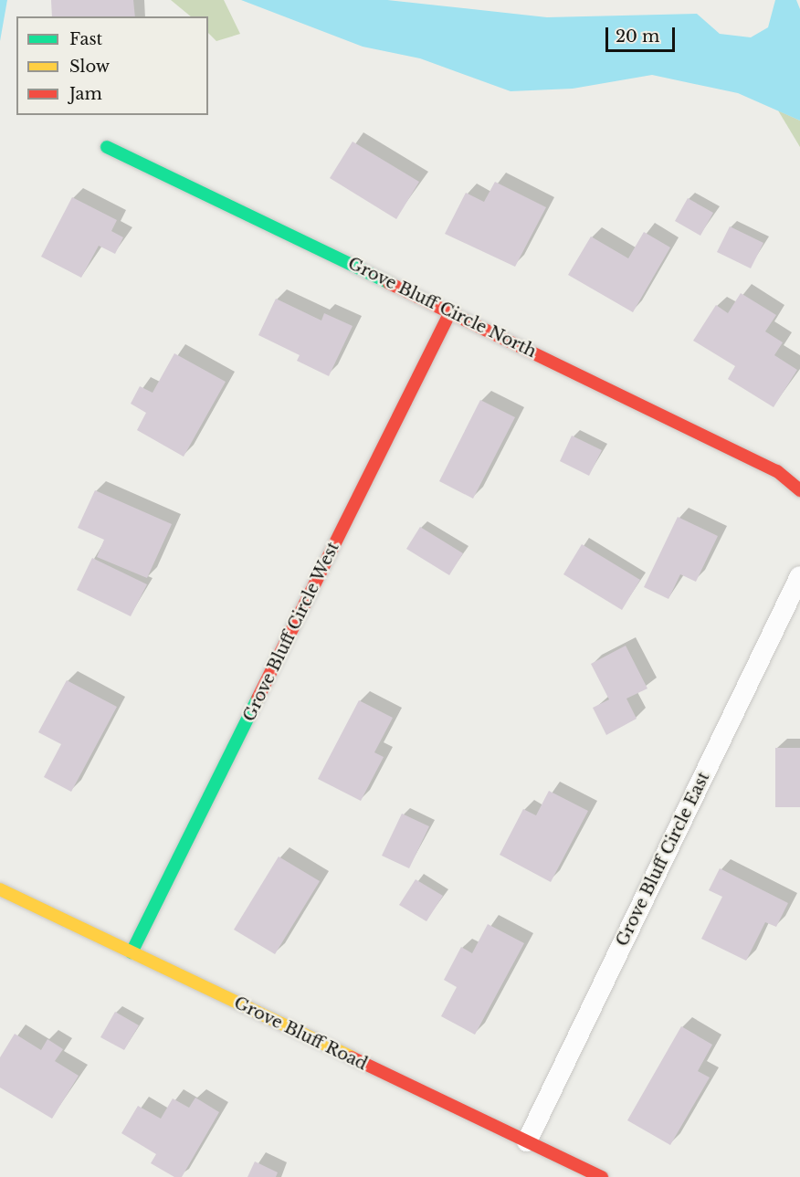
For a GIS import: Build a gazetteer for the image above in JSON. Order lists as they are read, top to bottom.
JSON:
{
  "streets": {
    "street": [
      "Grove Bluff Circle North",
      "Grove Bluff Circle West",
      "Grove Bluff Circle East",
      "Grove Bluff Road"
    ]
  },
  "crossings": [
    ["Grove Bluff Circle North", "Grove Bluff Circle West"],
    ["Grove Bluff Circle West", "Grove Bluff Road"],
    ["Grove Bluff Circle East", "Grove Bluff Road"]
  ],
  "legend": ["Fast", "Slow", "Jam"],
  "scale_bar": "20 m"
}
